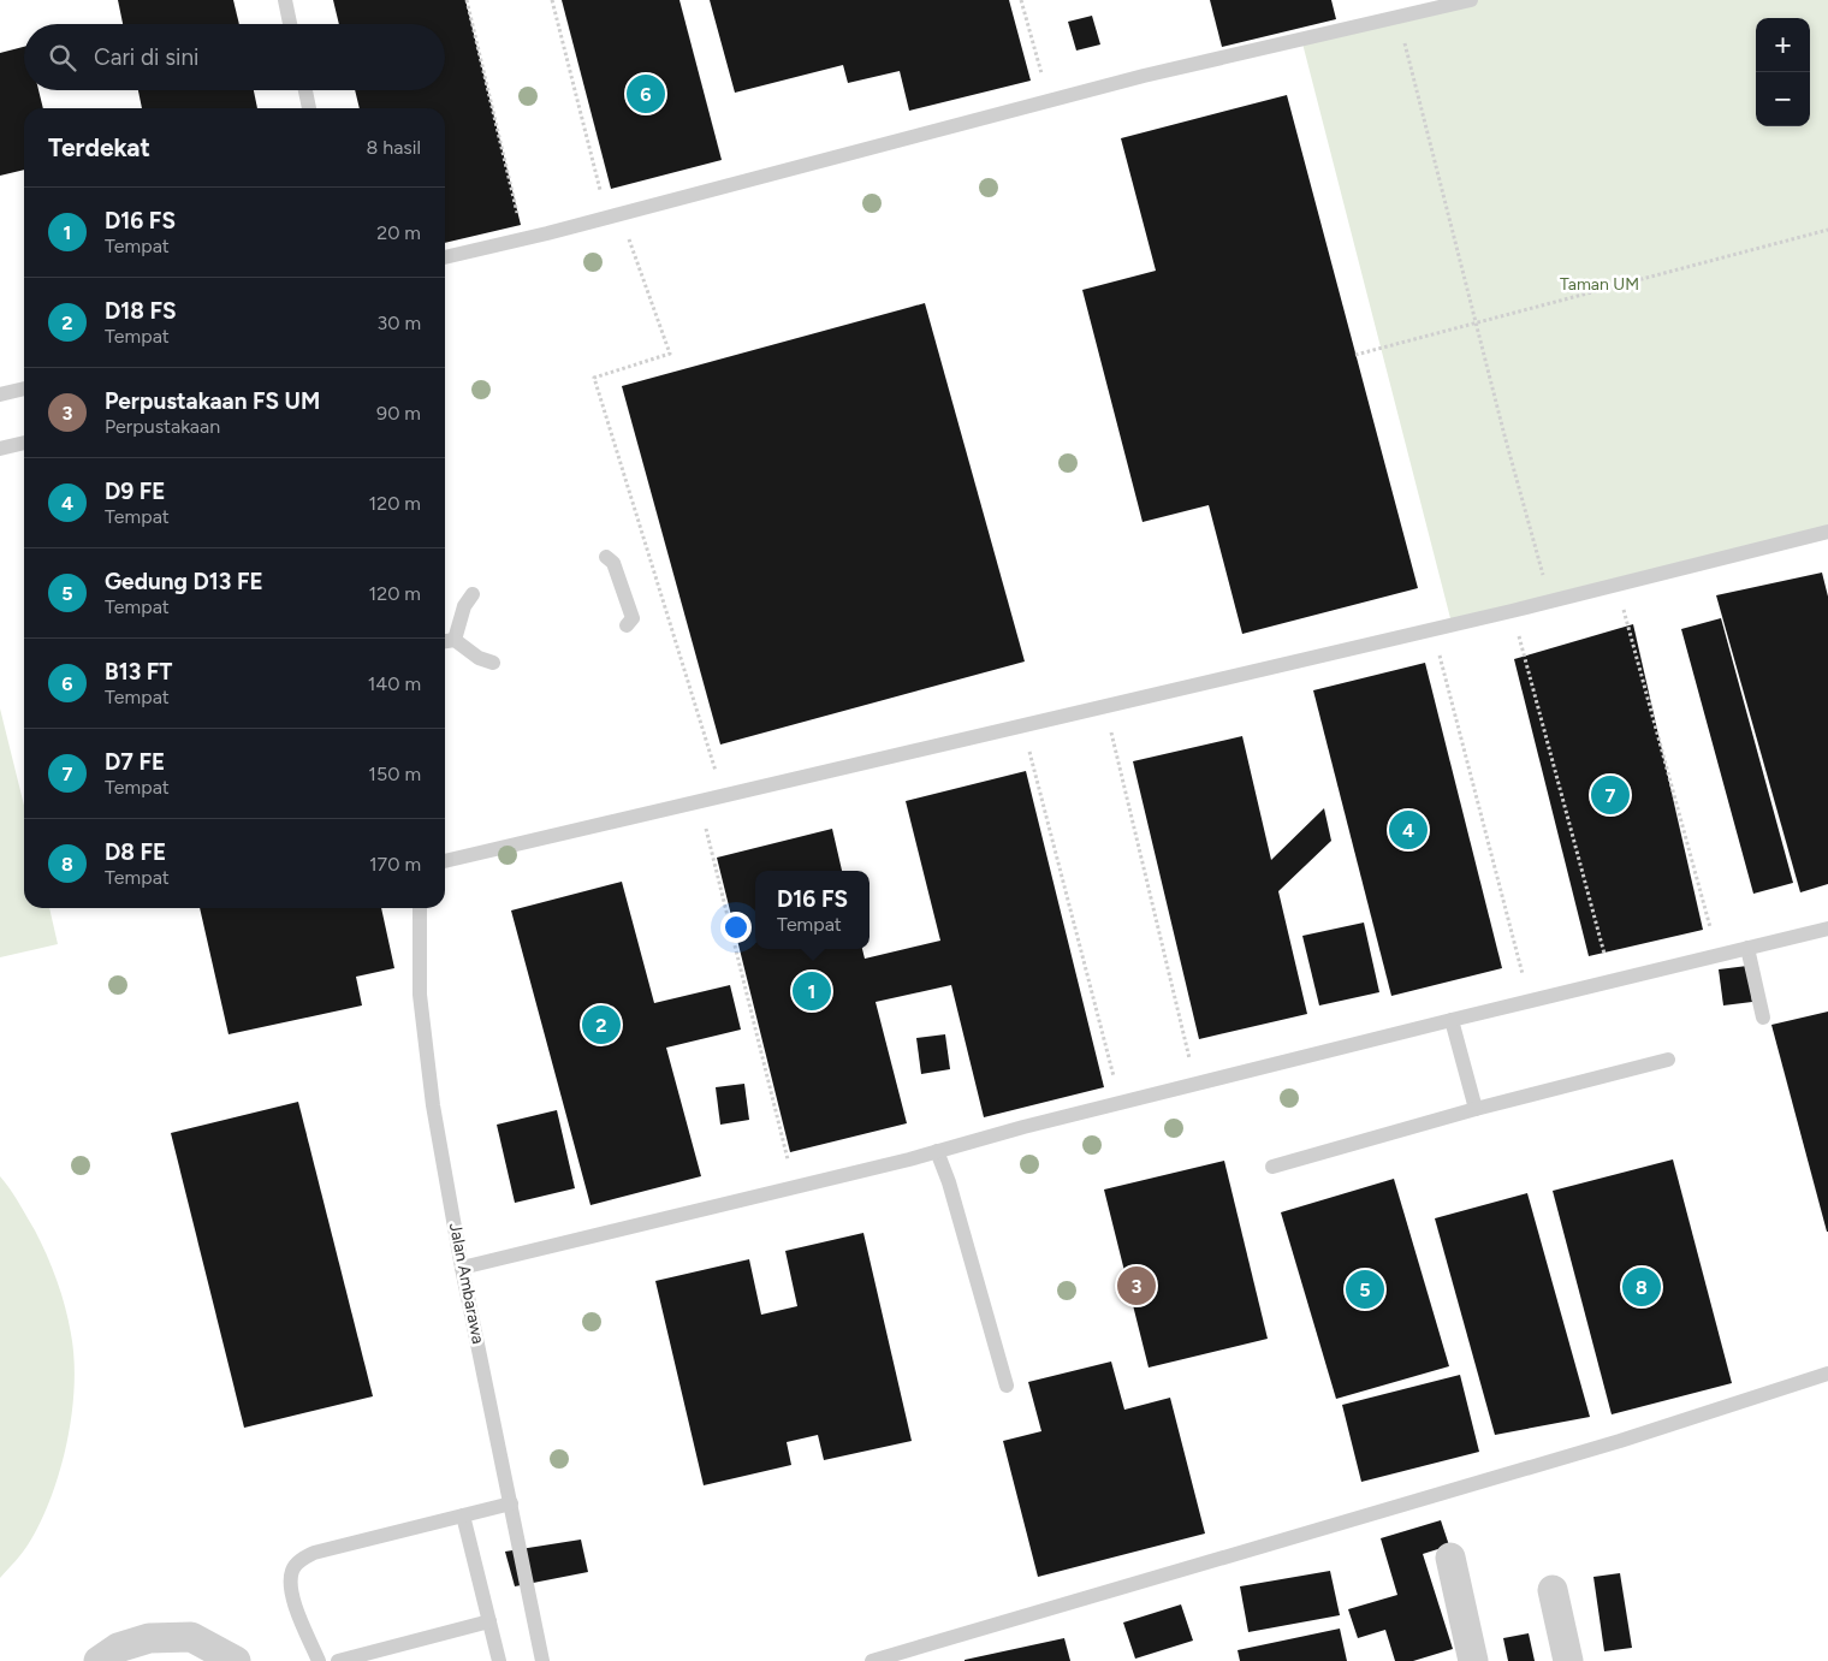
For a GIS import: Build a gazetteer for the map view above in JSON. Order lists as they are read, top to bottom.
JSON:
{
  "streets": {
    "lane": ["Jalan Ambarawa"]
  },
  "parks": ["Taman UM"],
  "page": {
    "map_buttons": ["+", "−"],
    "search": "Cari di sini",
    "pins": [
      "6",
      "7",
      "4",
      "1",
      "2",
      "3",
      "8",
      "5"
    ],
    "heading": ["Terdekat", "8 hasil"],
    "list": [
      {
        "mark": "1",
        "name": "D16 FS",
        "note": "Tempat",
        "value": "20 m"
      },
      {
        "mark": "2",
        "name": "D18 FS",
        "note": "Tempat",
        "value": "30 m"
      },
      {
        "mark": "3",
        "name": "Perpustakaan FS UM",
        "note": "Perpustakaan",
        "value": "90 m"
      },
      {
        "mark": "4",
        "name": "D9 FE",
        "note": "Tempat",
        "value": "120 m"
      },
      {
        "mark": "5",
        "name": "Gedung D13 FE",
        "note": "Tempat",
        "value": "120 m"
      },
      {
        "mark": "6",
        "name": "B13 FT",
        "note": "Tempat",
        "value": "140 m"
      },
      {
        "mark": "7",
        "name": "D7 FE",
        "note": "Tempat",
        "value": "150 m"
      },
      {
        "mark": "8",
        "name": "D8 FE",
        "note": "Tempat",
        "value": "170 m"
      }
    ],
    "popup": ["D16 FS", "Tempat"]
  }
}
